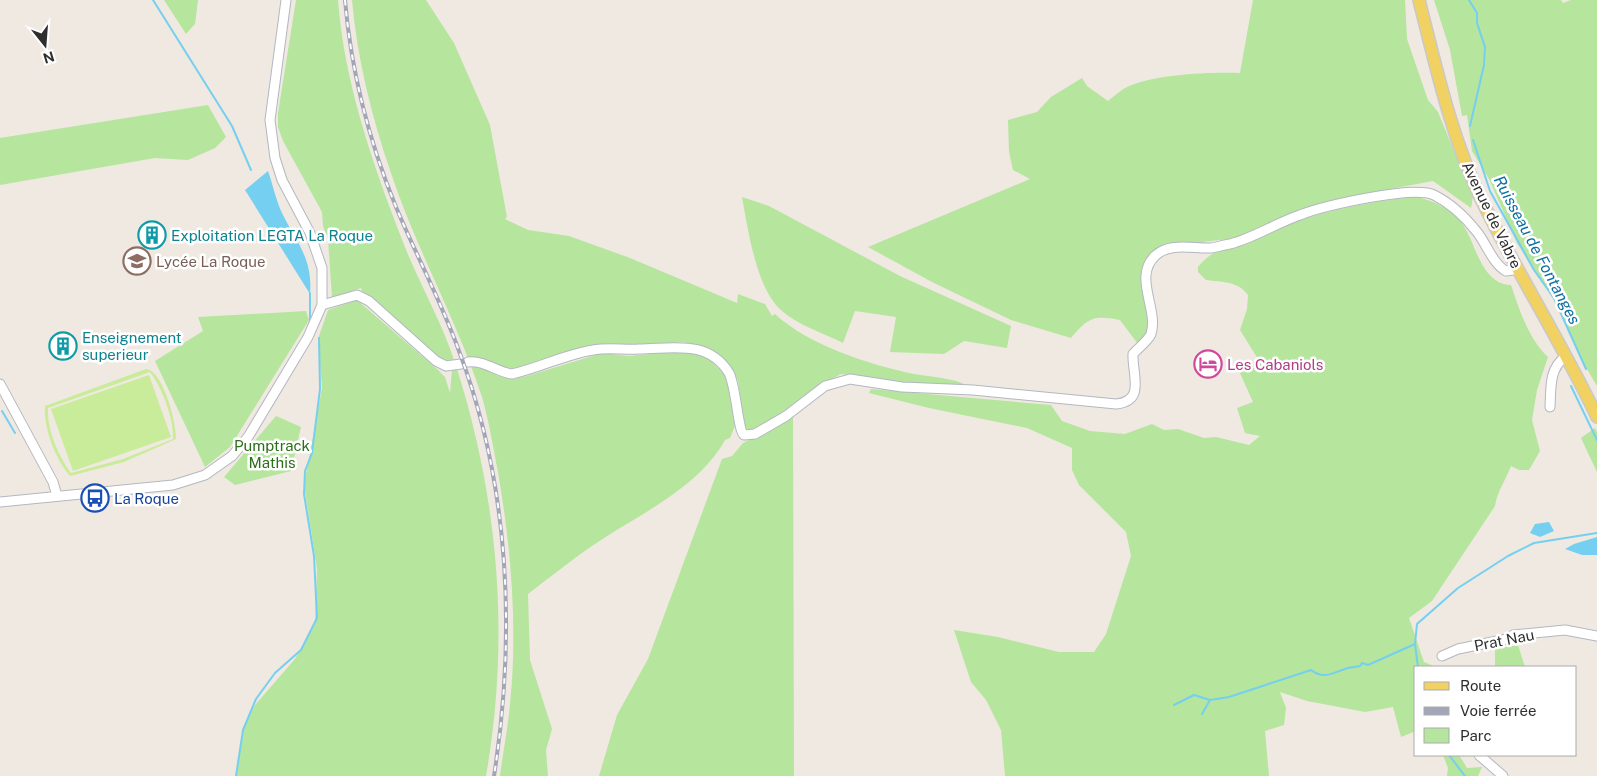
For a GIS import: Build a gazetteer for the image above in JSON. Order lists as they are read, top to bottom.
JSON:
{
  "streets": {
    "main road": ["Avenue de Vabre"],
    "street": ["Prat Nau"]
  },
  "water": ["Ruisseau de Fontanges"],
  "parks": ["Pumptrack Mathis"],
  "places": {
    "building": ["Exploitation LEGTA La Roque", "Enseignement superieur"],
    "school or university": ["Lycée La Roque"],
    "hotel": ["Les Cabaniols"],
    "bus stop": ["La Roque"]
  },
  "legend": ["Route", "Voie ferrée", "Parc"],
  "north": "bottom"
}
